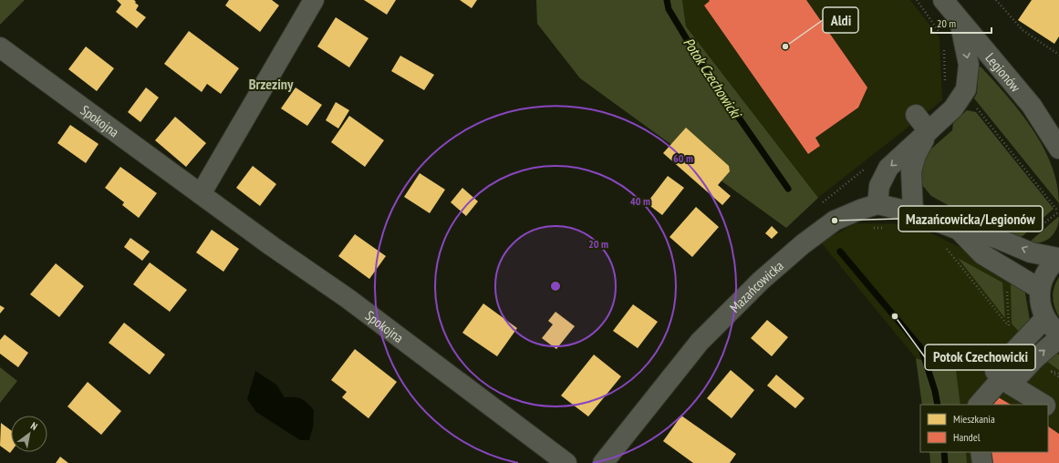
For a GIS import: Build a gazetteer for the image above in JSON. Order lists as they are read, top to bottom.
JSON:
{
  "streets": {
    "street": ["Legionów", "Spokojna", "Mazańcowicka"]
  },
  "districts": ["Brzeziny"],
  "water": ["Potok Czechowicki"],
  "places": ["Aldi", "Mazańcowicka/Legionów", "Potok Czechowicki"],
  "legend": ["Mieszkania", "Handel"],
  "scale_bar": "20 m",
  "north": "top right",
  "rings": ["60 m", "40 m", "20 m"]
}
